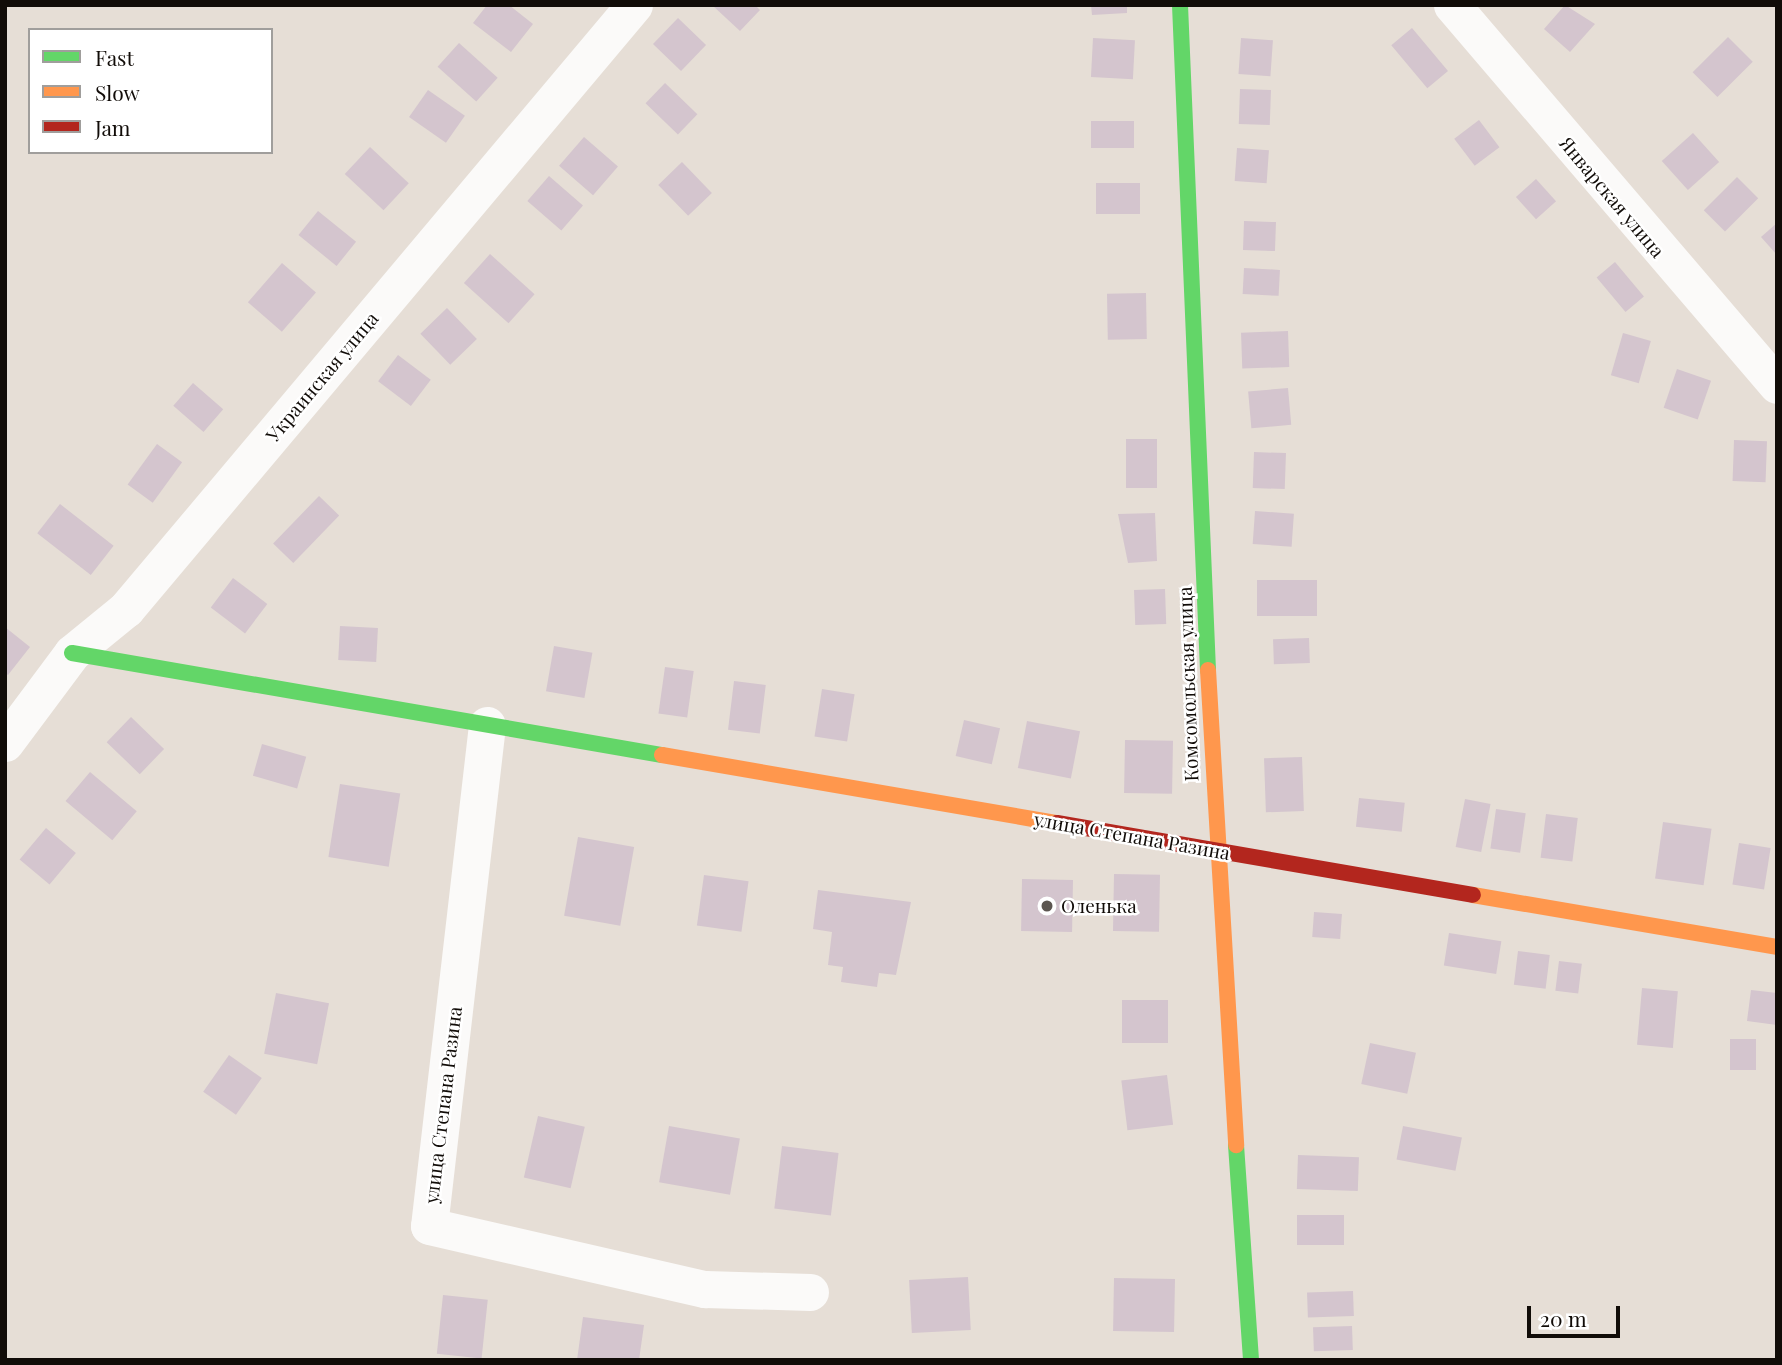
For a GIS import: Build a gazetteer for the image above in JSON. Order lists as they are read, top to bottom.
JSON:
{
  "streets": {
    "street": [
      "Январская улица",
      "Украинская улица",
      "Комсомольская улица",
      "улица Степана Разина"
    ]
  },
  "crossings": [
    ["Украинская улица", "улица Степана Разина"],
    ["Комсомольская улица", "улица Степана Разина"]
  ],
  "places": ["Оленька"],
  "legend": ["Fast", "Slow", "Jam"],
  "scale_bar": "20 m"
}
